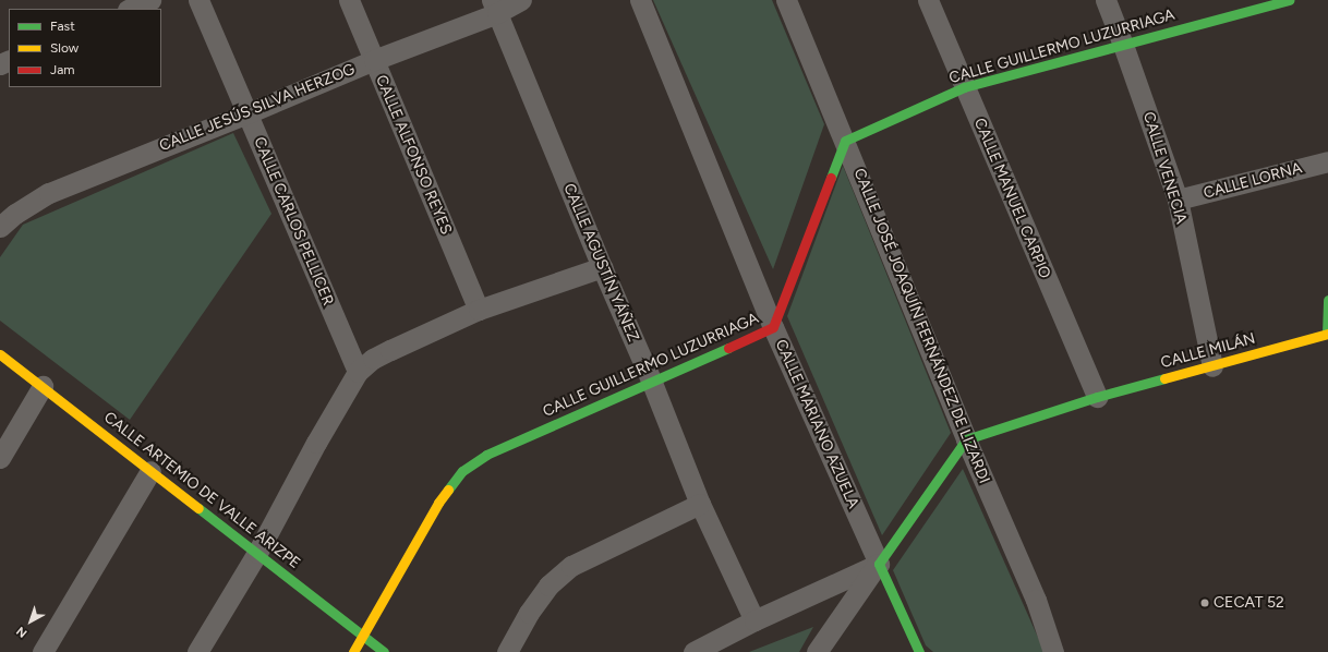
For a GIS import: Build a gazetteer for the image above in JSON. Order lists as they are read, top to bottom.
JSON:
{
  "streets": {
    "street": [
      "CALLE GUILLERMO LUZURRIAGA",
      "CALLE JESÚS SILVA HERZOG",
      "CALLE ALFONSO REYES",
      "CALLE VENECIA",
      "CALLE LORNA",
      "CALLE MANUEL CARPIO",
      "CALLE CARLOS PELLICER",
      "CALLE AGUSTÍN YÁÑEZ",
      "CALLE JOSÉ JOAQUÍN FERNÁNDEZ DE LIZARDI",
      "CALLE MILÁN",
      "CALLE MARIANO AZUELA",
      "CALLE ARTEMIO DE VALLE ARIZPE"
    ]
  },
  "crossings": [
    ["CALLE GUILLERMO LUZURRIAGA", "CALLE VENECIA"],
    ["CALLE GUILLERMO LUZURRIAGA", "CALLE MANUEL CARPIO"],
    ["CALLE GUILLERMO LUZURRIAGA", "CALLE AGUSTÍN YÁÑEZ"],
    ["CALLE GUILLERMO LUZURRIAGA", "CALLE JOSÉ JOAQUÍN FERNÁNDEZ DE LIZARDI"],
    ["CALLE GUILLERMO LUZURRIAGA", "CALLE MARIANO AZUELA"],
    ["CALLE GUILLERMO LUZURRIAGA", "CALLE ARTEMIO DE VALLE ARIZPE"],
    ["CALLE JESÚS SILVA HERZOG", "CALLE ALFONSO REYES"],
    ["CALLE JESÚS SILVA HERZOG", "CALLE CARLOS PELLICER"],
    ["CALLE JESÚS SILVA HERZOG", "CALLE AGUSTÍN YÁÑEZ"],
    ["CALLE VENECIA", "CALLE LORNA"],
    ["CALLE VENECIA", "CALLE MILÁN"],
    ["CALLE MANUEL CARPIO", "CALLE MILÁN"],
    ["CALLE JOSÉ JOAQUÍN FERNÁNDEZ DE LIZARDI", "CALLE MILÁN"]
  ],
  "places": ["CECAT 52"],
  "legend": ["Fast", "Slow", "Jam"],
  "north": "bottom left"
}
